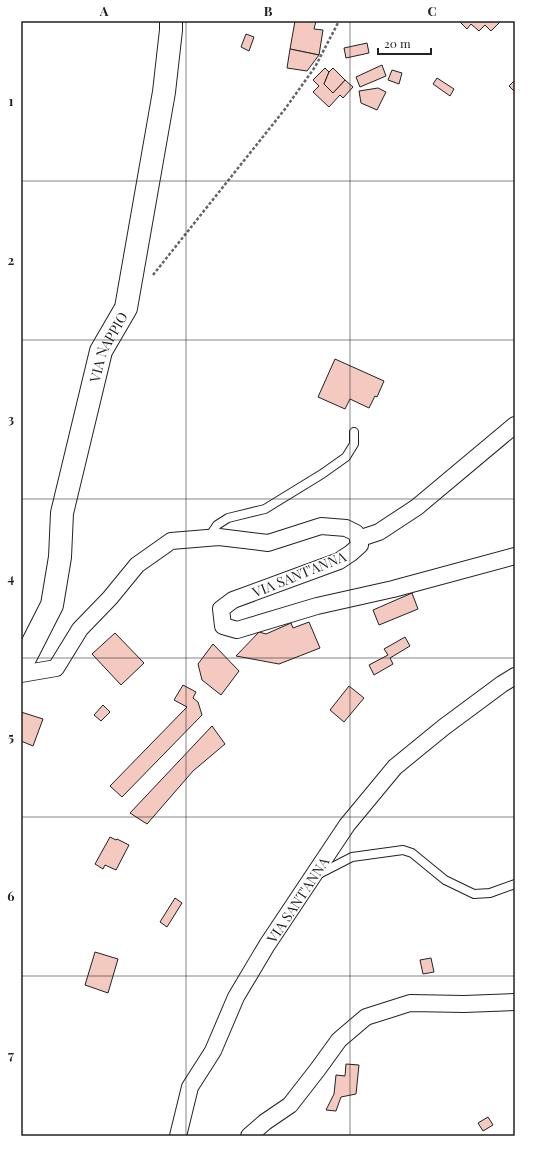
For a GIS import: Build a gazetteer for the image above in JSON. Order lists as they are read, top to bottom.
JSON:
{
  "streets": {
    "street": ["VIA NAPPIO", "VIA SANT'ANNA"]
  },
  "scale_bar": "20 m",
  "grid": {
    "columns": ["A", "B", "C"],
    "rows": [
      "1",
      "2",
      "3",
      "4",
      "5",
      "6",
      "7"
    ]
  }
}
